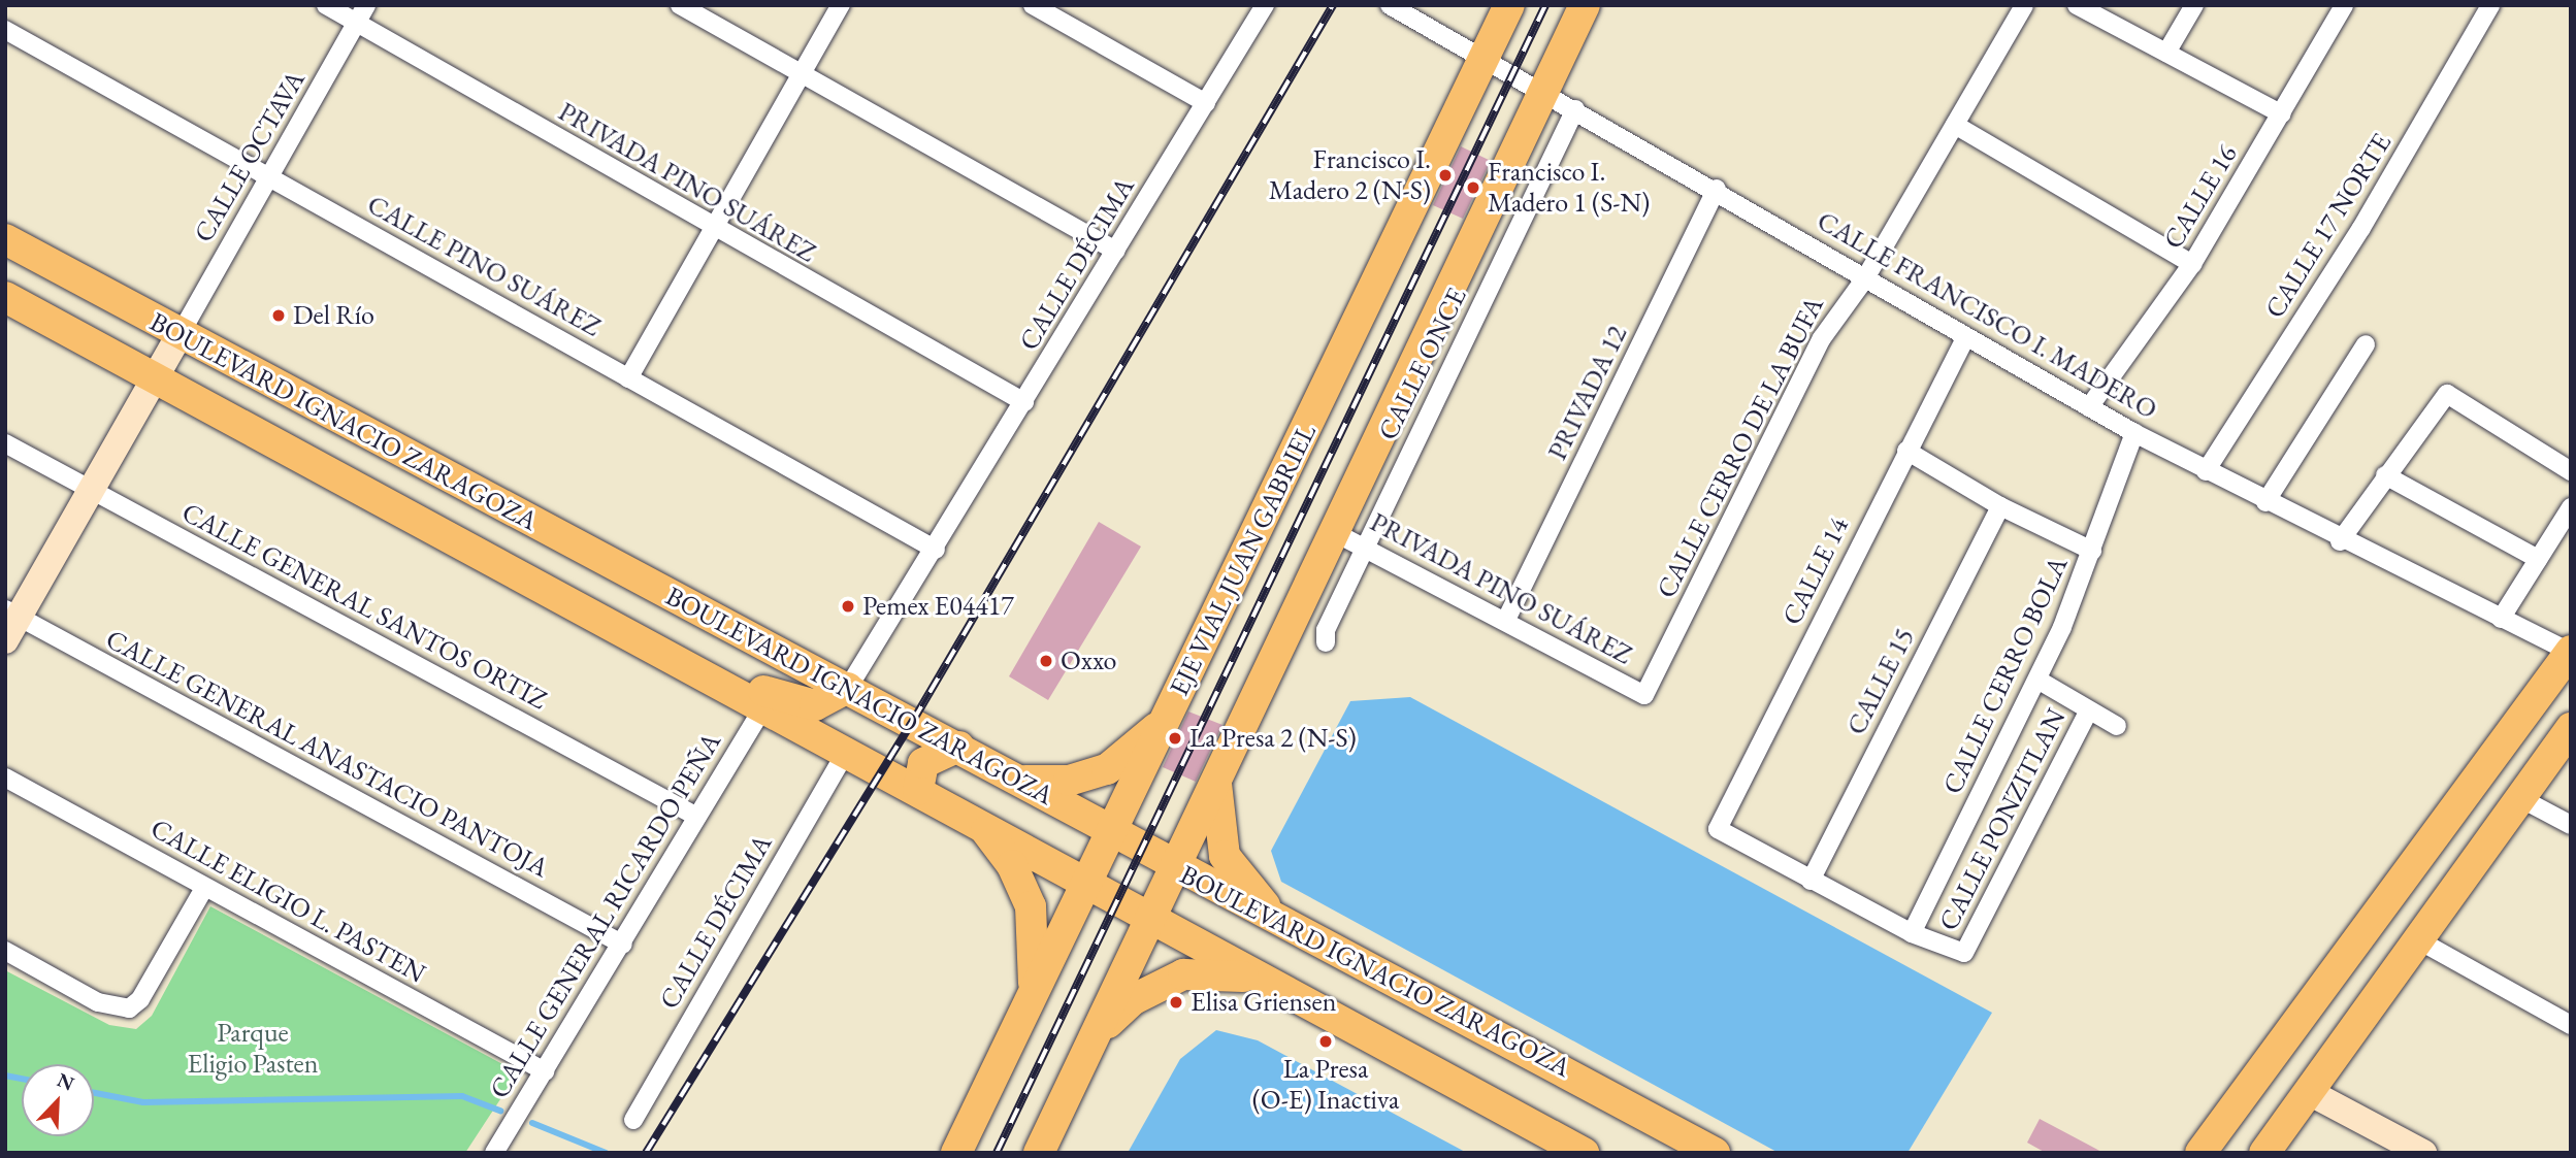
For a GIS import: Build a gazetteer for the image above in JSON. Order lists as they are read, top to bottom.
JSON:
{
  "streets": {
    "main road": ["BOULEVARD IGNACIO ZARAGOZA", "EJE VIAL JUAN GABRIEL"],
    "street": [
      "CALLE OCTAVA",
      "PRIVADA PINO SUÁREZ",
      "CALLE 16",
      "CALLE 17 NORTE",
      "CALLE DÉCIMA",
      "CALLE PINO SUÁREZ",
      "CALLE FRANCISCO I. MADERO",
      "CALLE ONCE",
      "PRIVADA 12",
      "CALLE CERRO DE LA BUFA",
      "CALLE 14",
      "CALLE GENERAL SANTOS ORTIZ",
      "CALLE CERRO BOLA",
      "CALLE 15",
      "CALLE GENERAL ANASTACIO PANTOJA",
      "CALLE PONZITLAN",
      "CALLE ELIGIO L. PASTEN",
      "CALLE GENERAL RICARDO PEÑA"
    ]
  },
  "crossings": [
    ["CALLE OCTAVA", "PRIVADA PINO SUÁREZ"],
    ["CALLE OCTAVA", "CALLE PINO SUÁREZ"],
    ["CALLE OCTAVA", "BOULEVARD IGNACIO ZARAGOZA"],
    ["PRIVADA PINO SUÁREZ", "CALLE DÉCIMA"],
    ["PRIVADA PINO SUÁREZ", "CALLE ONCE"],
    ["PRIVADA PINO SUÁREZ", "PRIVADA 12"],
    ["PRIVADA PINO SUÁREZ", "CALLE CERRO DE LA BUFA"],
    ["CALLE 16", "CALLE FRANCISCO I. MADERO"],
    ["CALLE 17 NORTE", "CALLE FRANCISCO I. MADERO"],
    ["CALLE DÉCIMA", "CALLE PINO SUÁREZ"],
    ["CALLE DÉCIMA", "BOULEVARD IGNACIO ZARAGOZA"],
    ["CALLE FRANCISCO I. MADERO", "CALLE ONCE"],
    ["CALLE FRANCISCO I. MADERO", "PRIVADA 12"],
    ["CALLE FRANCISCO I. MADERO", "CALLE CERRO DE LA BUFA"],
    ["CALLE FRANCISCO I. MADERO", "EJE VIAL JUAN GABRIEL"],
    ["CALLE FRANCISCO I. MADERO", "CALLE 14"],
    ["CALLE FRANCISCO I. MADERO", "CALLE CERRO BOLA"],
    ["BOULEVARD IGNACIO ZARAGOZA", "EJE VIAL JUAN GABRIEL"],
    ["BOULEVARD IGNACIO ZARAGOZA", "CALLE GENERAL RICARDO PEÑA"],
    ["CALLE 14", "CALLE 15"],
    ["CALLE GENERAL SANTOS ORTIZ", "CALLE GENERAL RICARDO PEÑA"],
    ["CALLE CERRO BOLA", "CALLE PONZITLAN"],
    ["CALLE GENERAL ANASTACIO PANTOJA", "CALLE GENERAL RICARDO PEÑA"],
    ["CALLE ELIGIO L. PASTEN", "CALLE GENERAL RICARDO PEÑA"]
  ],
  "parks": ["Parque Eligio Pasten"],
  "places": [
    "Francisco I. Madero 2 (N-S)",
    "Francisco I. Madero 1 (S-N)",
    "Del Río",
    "Pemex E04417",
    "Oxxo",
    "La Presa 2 (N-S)",
    "Elisa Griensen",
    "La Presa (O-E) Inactiva"
  ],
  "north": "top right"
}
